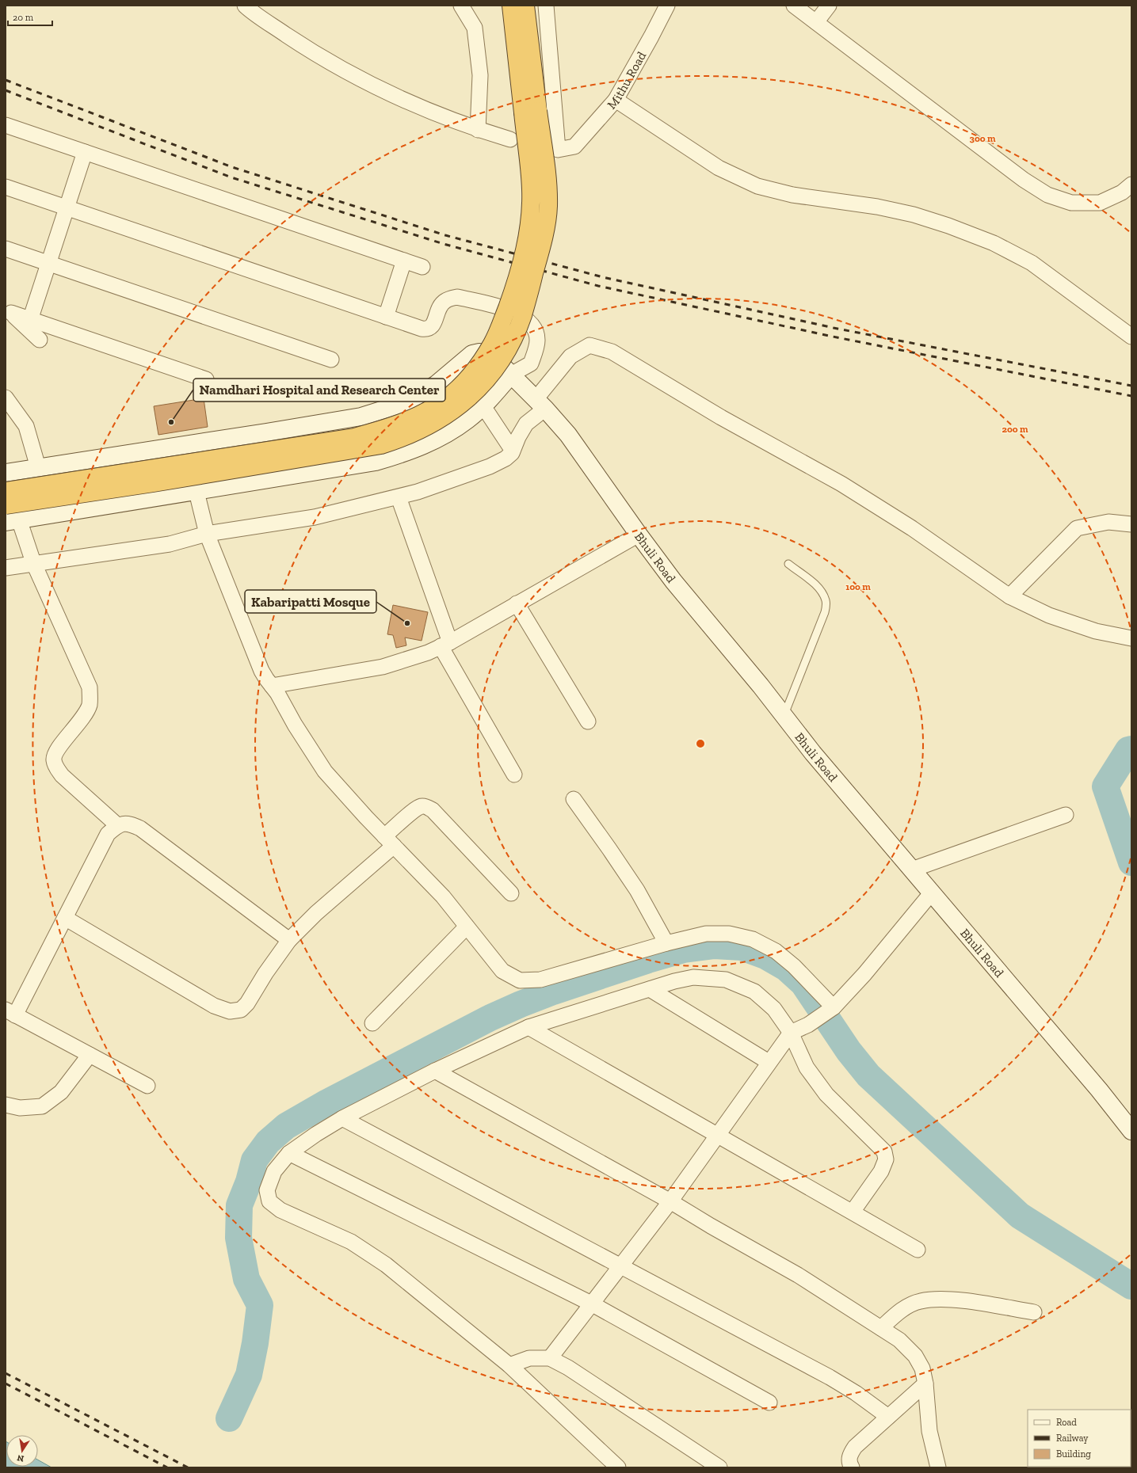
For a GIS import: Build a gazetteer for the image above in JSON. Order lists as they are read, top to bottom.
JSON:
{
  "streets": {
    "main road": ["Bhuli Road"],
    "street": ["Mithu Road"]
  },
  "places": ["Namdhari Hospital and Research Center", "Kabaripatti Mosque"],
  "legend": ["Road", "Railway", "Building"],
  "scale_bar": "20 m",
  "north": "bottom",
  "rings": ["300 m", "200 m", "100 m"]
}
